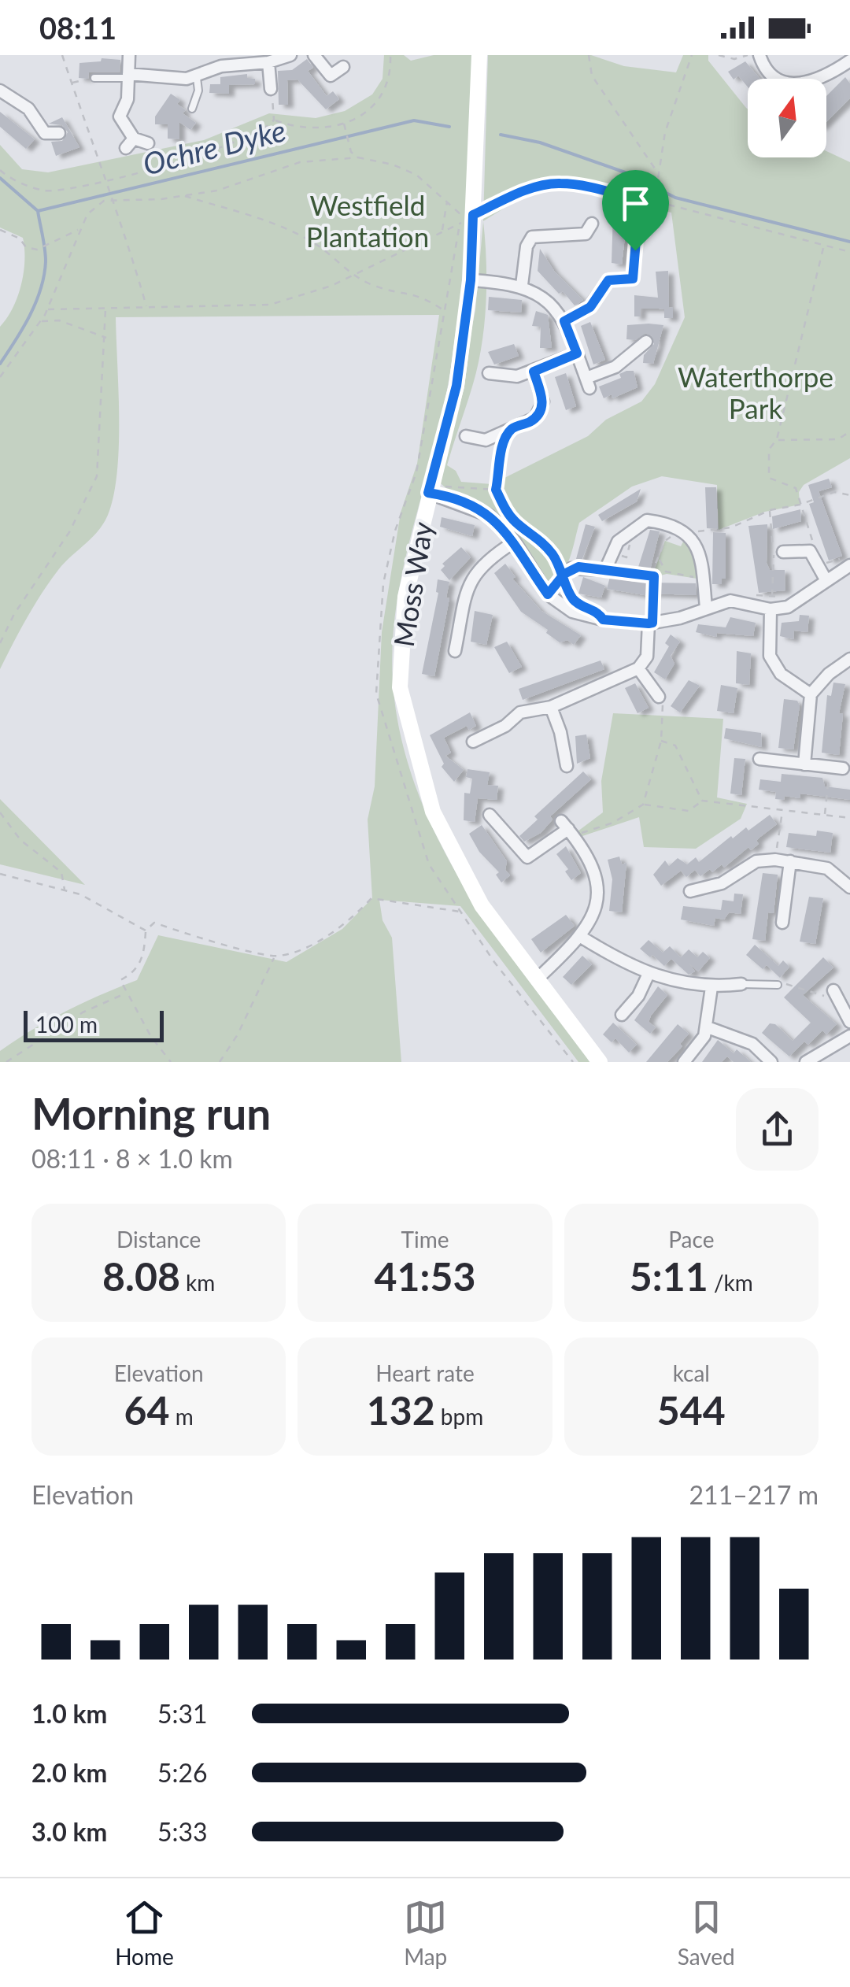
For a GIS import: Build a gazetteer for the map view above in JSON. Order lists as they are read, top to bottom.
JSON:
{
  "streets": {
    "street": ["Moss Way"]
  },
  "water": ["Ochre Dyke"],
  "parks": ["Westfield Plantation", "Waterthorpe Park"],
  "scale_bar": "100 m",
  "north": "top",
  "page": {
    "status": "08:11",
    "scale": "100 m",
    "heading": ["Morning run", "08:11 · 8 × 1.0 km"],
    "stats": [
      ["Distance", "8.08 km"],
      ["Time", "41:53"],
      ["Pace", "5:11 /km"],
      ["Elevation", "64 m"],
      ["Heart rate", "132 bpm"],
      ["kcal", "544"]
    ],
    "chart": ["Elevation", "211–217 m"],
    "list": [
      {
        "name": "1.0 km",
        "note": "5:31"
      },
      {
        "name": "2.0 km",
        "note": "5:26"
      },
      {
        "name": "3.0 km",
        "note": "5:33"
      }
    ],
    "tabs": ["Home", "Map", "Saved"]
  }
}
